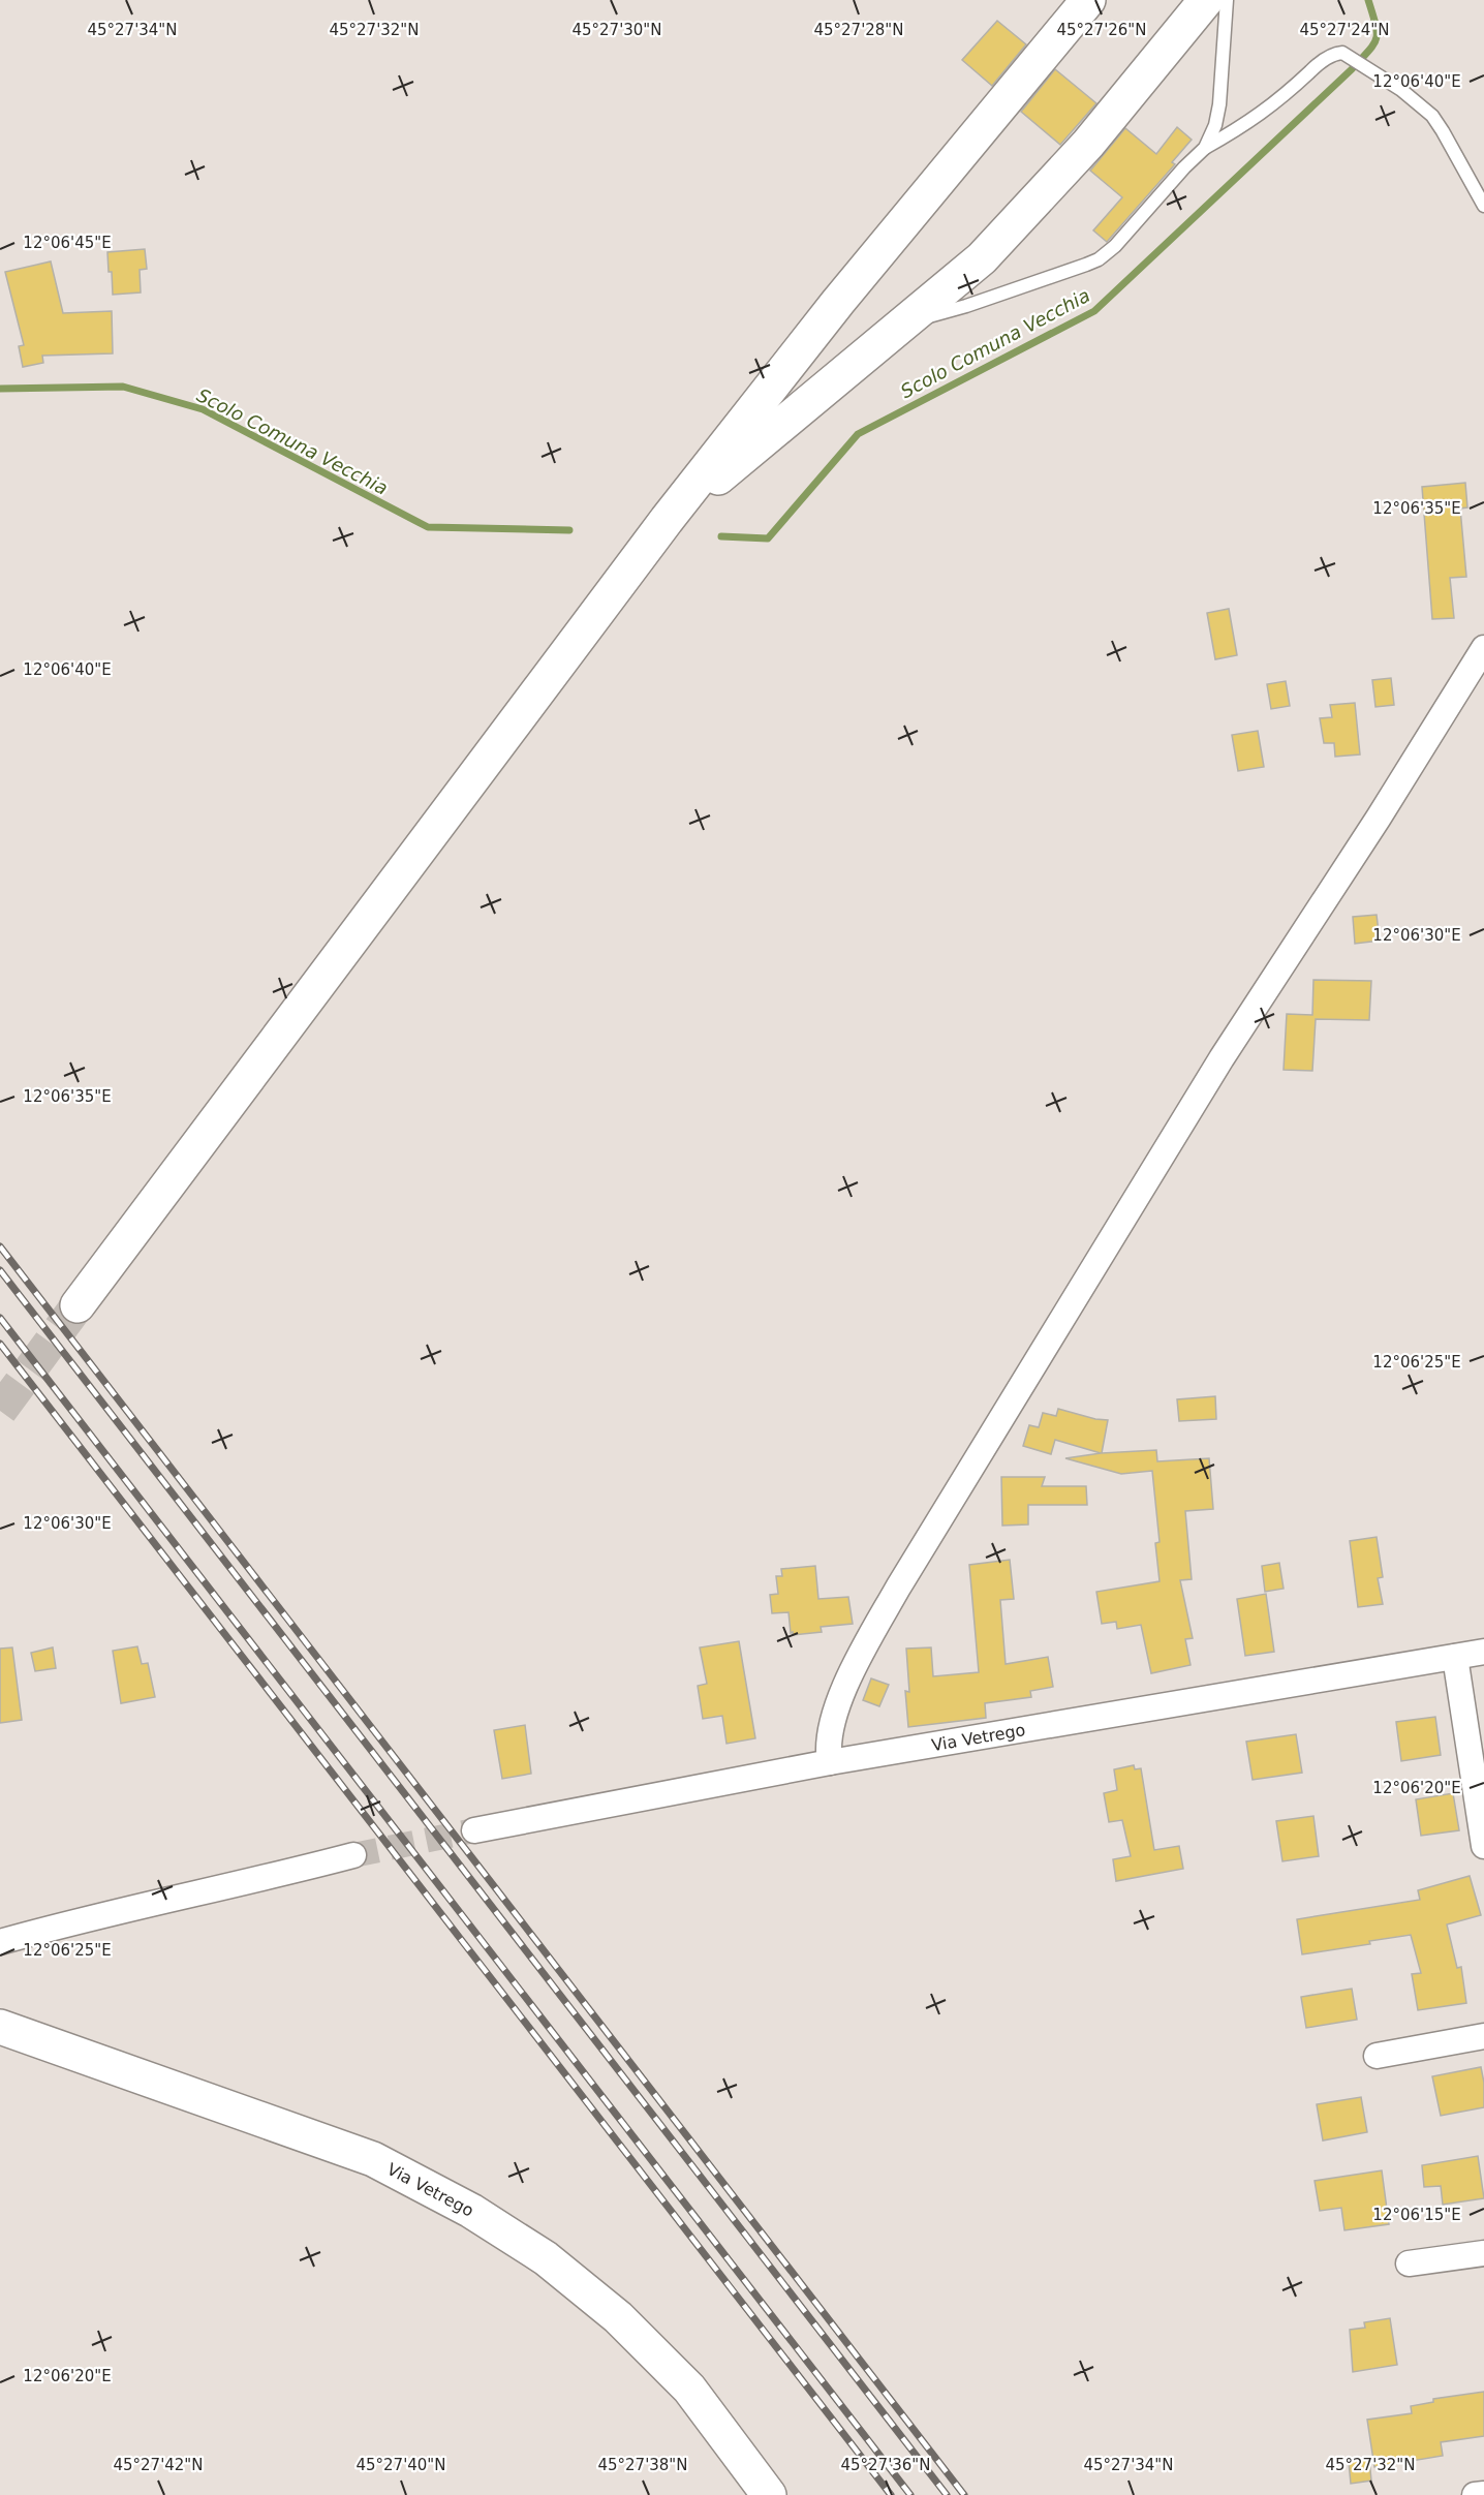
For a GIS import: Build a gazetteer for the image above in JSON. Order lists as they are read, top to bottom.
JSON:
{
  "streets": {
    "main road": ["Via Vetrego"]
  },
  "water": ["Scolo Comuna Vecchia"],
  "coordinates": [
    "45°27'34\"N",
    "45°27'30\"N",
    "45°27'28\"N",
    "45°27'24\"N",
    "45°27'32\"N",
    "45°27'26\"N",
    "12°06'40\"E",
    "12°06'45\"E",
    "12°06'35\"E",
    "12°06'30\"E",
    "12°06'25\"E",
    "12°06'20\"E",
    "12°06'15\"E",
    "45°27'42\"N",
    "45°27'40\"N",
    "45°27'38\"N",
    "45°27'36\"N"
  ]
}
